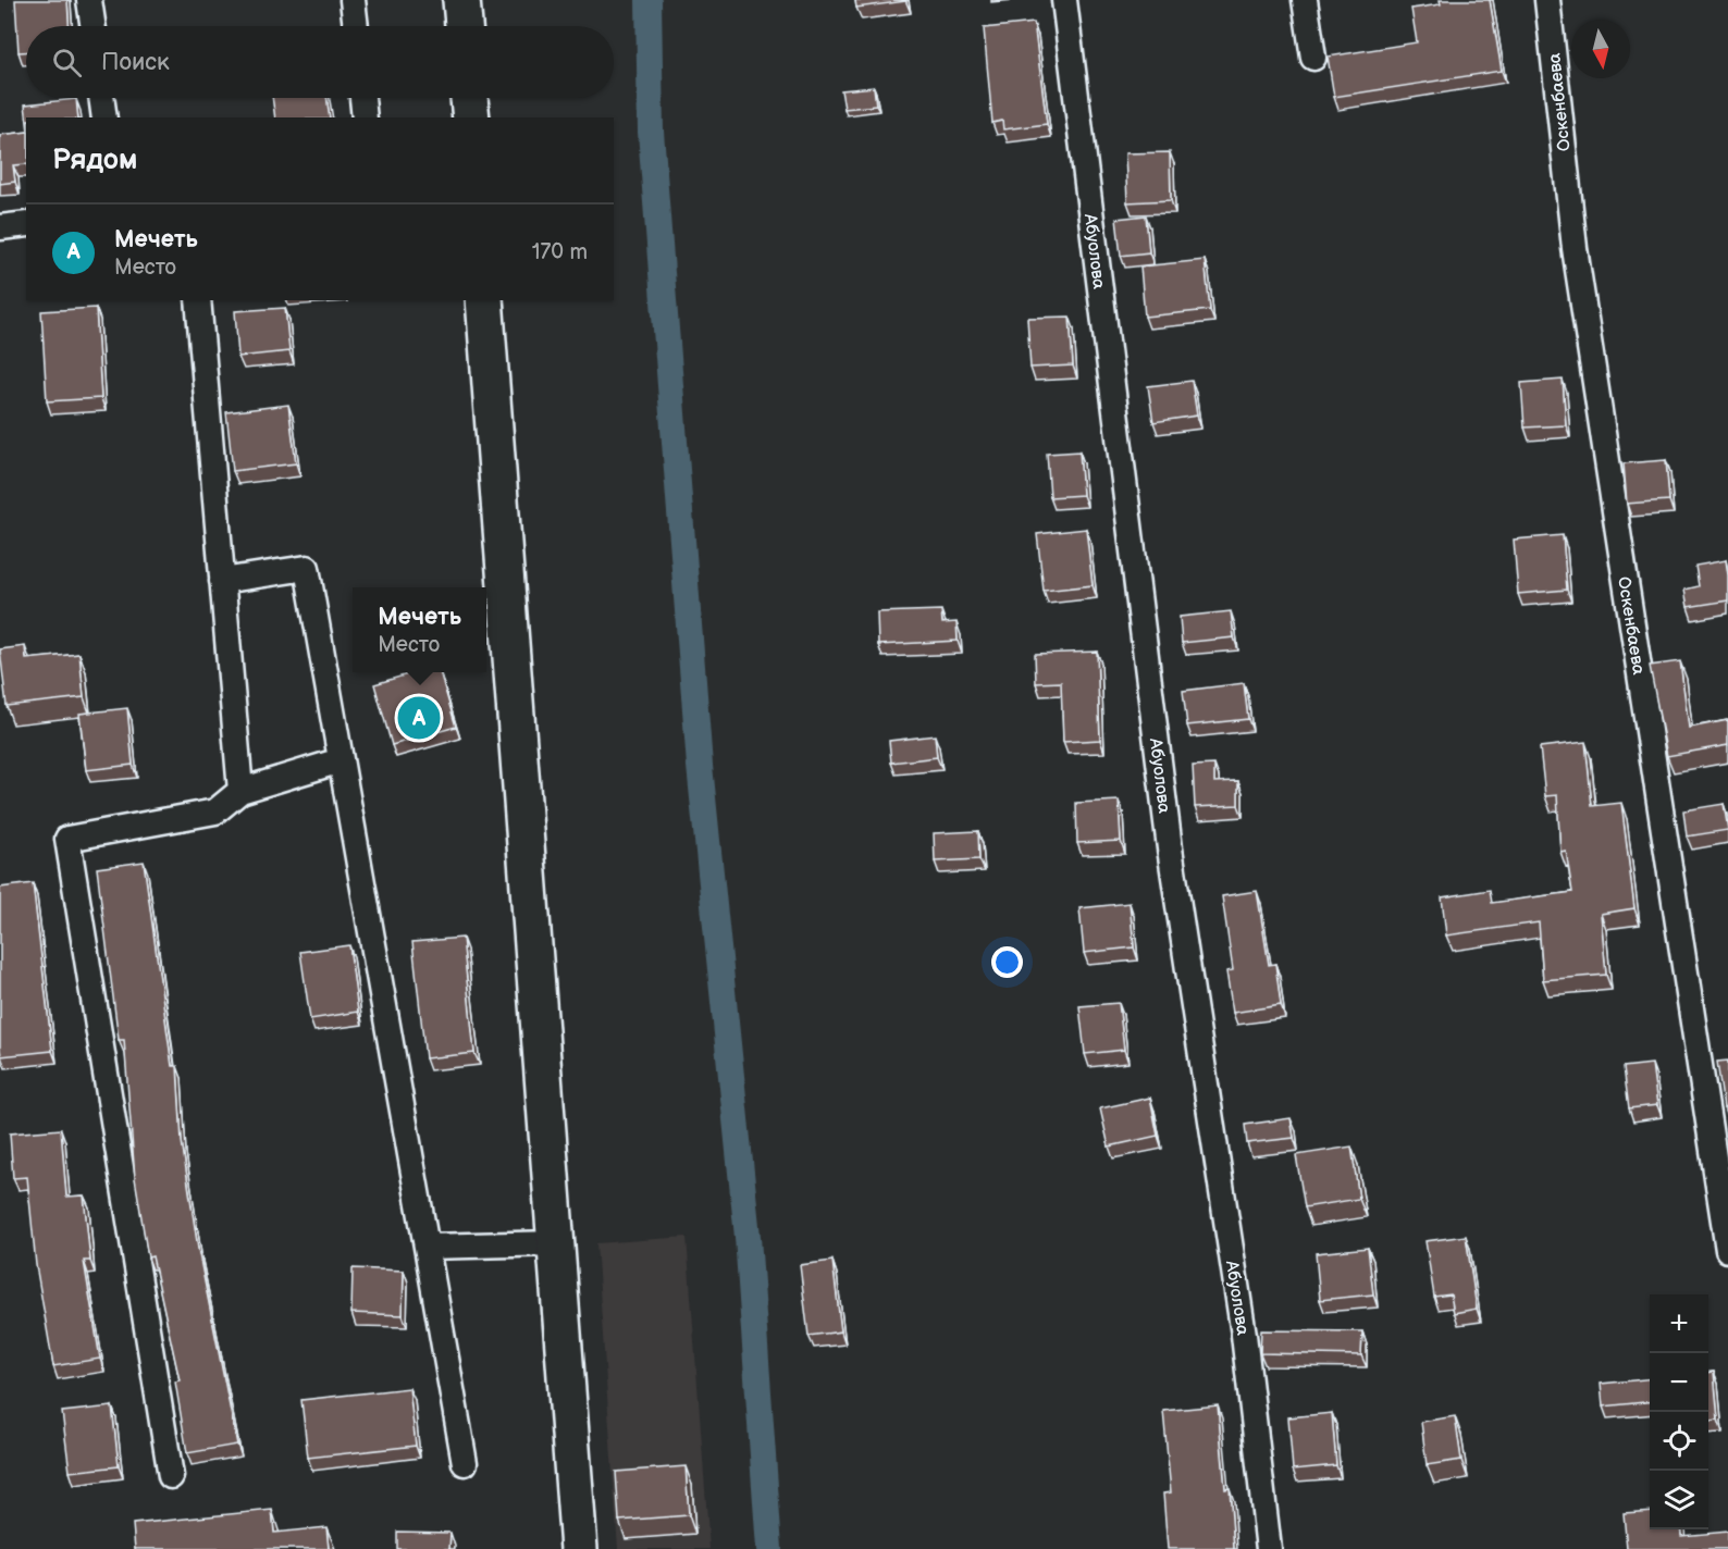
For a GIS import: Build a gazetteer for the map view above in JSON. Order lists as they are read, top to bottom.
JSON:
{
  "streets": {
    "street": ["Оскенбаева", "Абуолова"]
  },
  "north": "bottom",
  "page": {
    "search": "Поиск",
    "heading": "Рядом",
    "list": [
      {
        "mark": "A",
        "name": "Мечеть",
        "note": "Место",
        "value": "170 m"
      }
    ],
    "popup": ["Мечеть", "Место"],
    "pins": "A",
    "map_buttons": ["+", "−"]
  }
}
